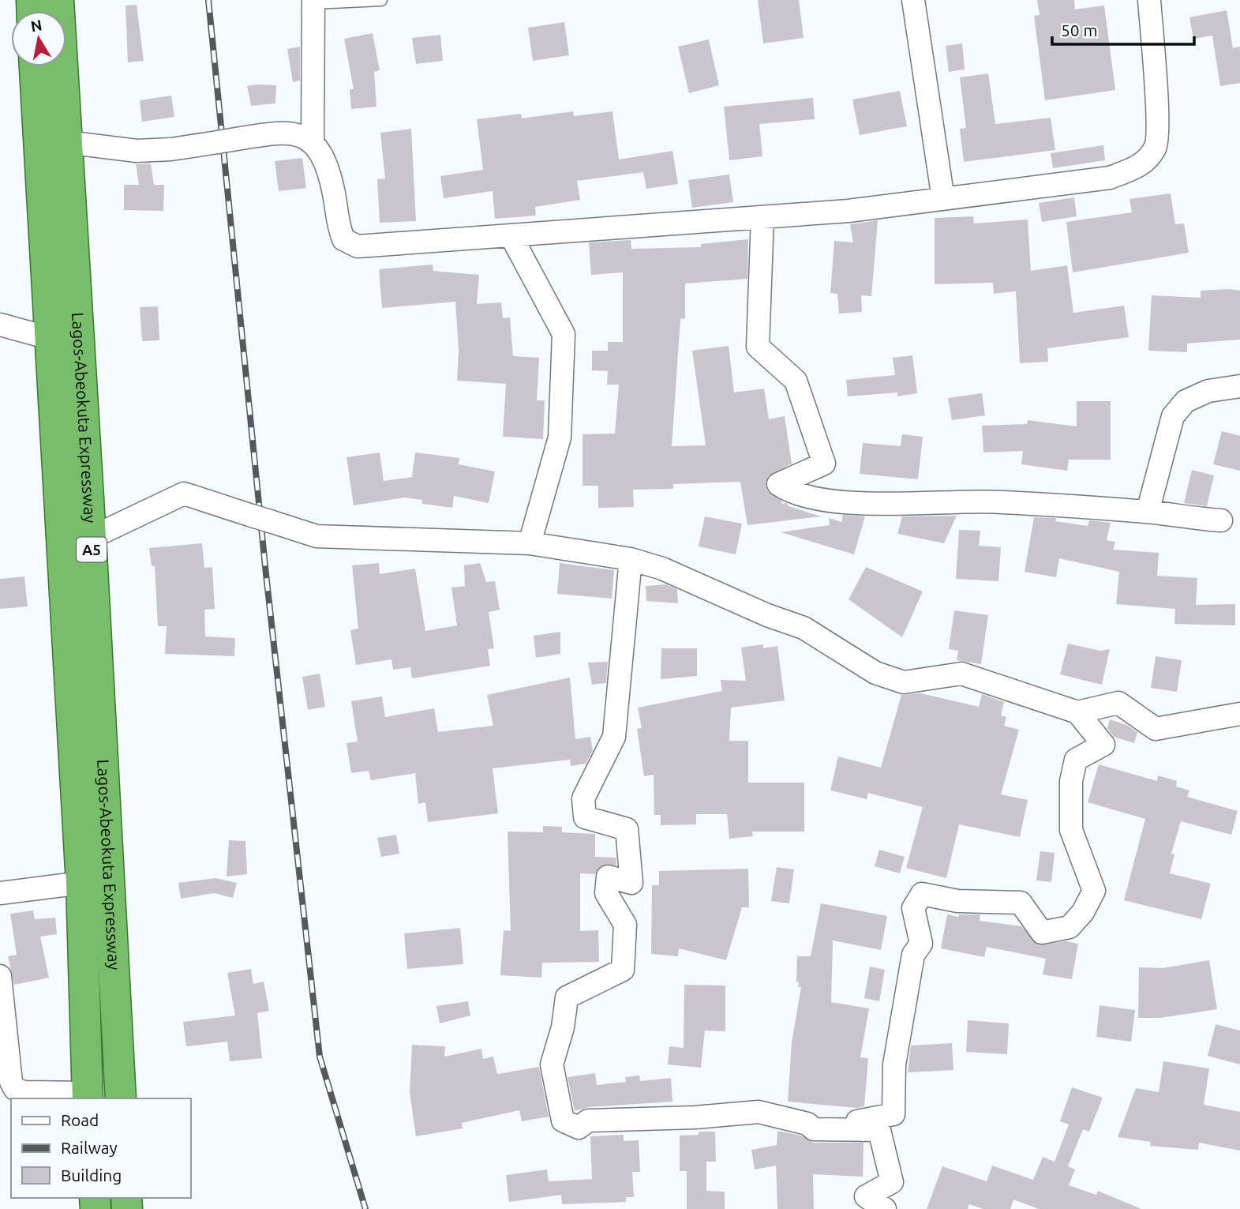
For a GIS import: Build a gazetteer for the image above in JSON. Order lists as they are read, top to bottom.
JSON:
{
  "streets": {
    "highway": ["Lagos-Abeokuta Expressway", "A5"]
  },
  "legend": ["Road", "Railway", "Building"],
  "scale_bar": "50 m",
  "north": "top"
}
